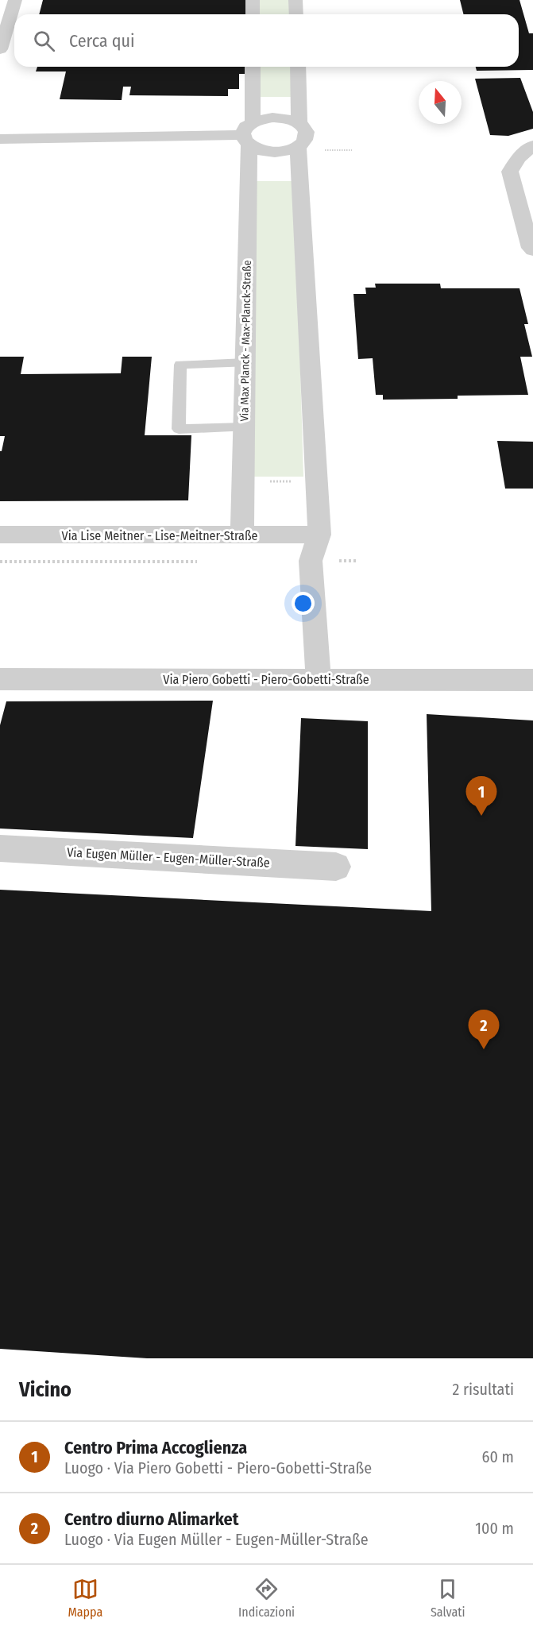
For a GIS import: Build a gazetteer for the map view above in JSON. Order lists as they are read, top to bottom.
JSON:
{
  "streets": {
    "street": [
      "Via Max Planck - Max-Planck-Straße",
      "Via Lise Meitner - Lise-Meitner-Straße",
      "Via Piero Gobetti - Piero-Gobetti-Straße",
      "Via Eugen Müller - Eugen-Müller-Straße"
    ]
  },
  "crossings": [
    ["Via Max Planck - Max-Planck-Straße", "Via Lise Meitner - Lise-Meitner-Straße"]
  ],
  "north": "top",
  "page": {
    "search": "Cerca qui",
    "pins": ["1", "2"],
    "heading": ["Vicino", "2 risultati"],
    "list": [
      {
        "mark": "1",
        "name": "Centro Prima Accoglienza",
        "note": "Luogo · Via Piero Gobetti - Piero-Gobetti-Straße",
        "value": "60 m"
      },
      {
        "mark": "2",
        "name": "Centro diurno Alimarket",
        "note": "Luogo · Via Eugen Müller - Eugen-Müller-Straße",
        "value": "100 m"
      }
    ],
    "nav": ["Mappa", "Indicazioni", "Salvati"]
  }
}
